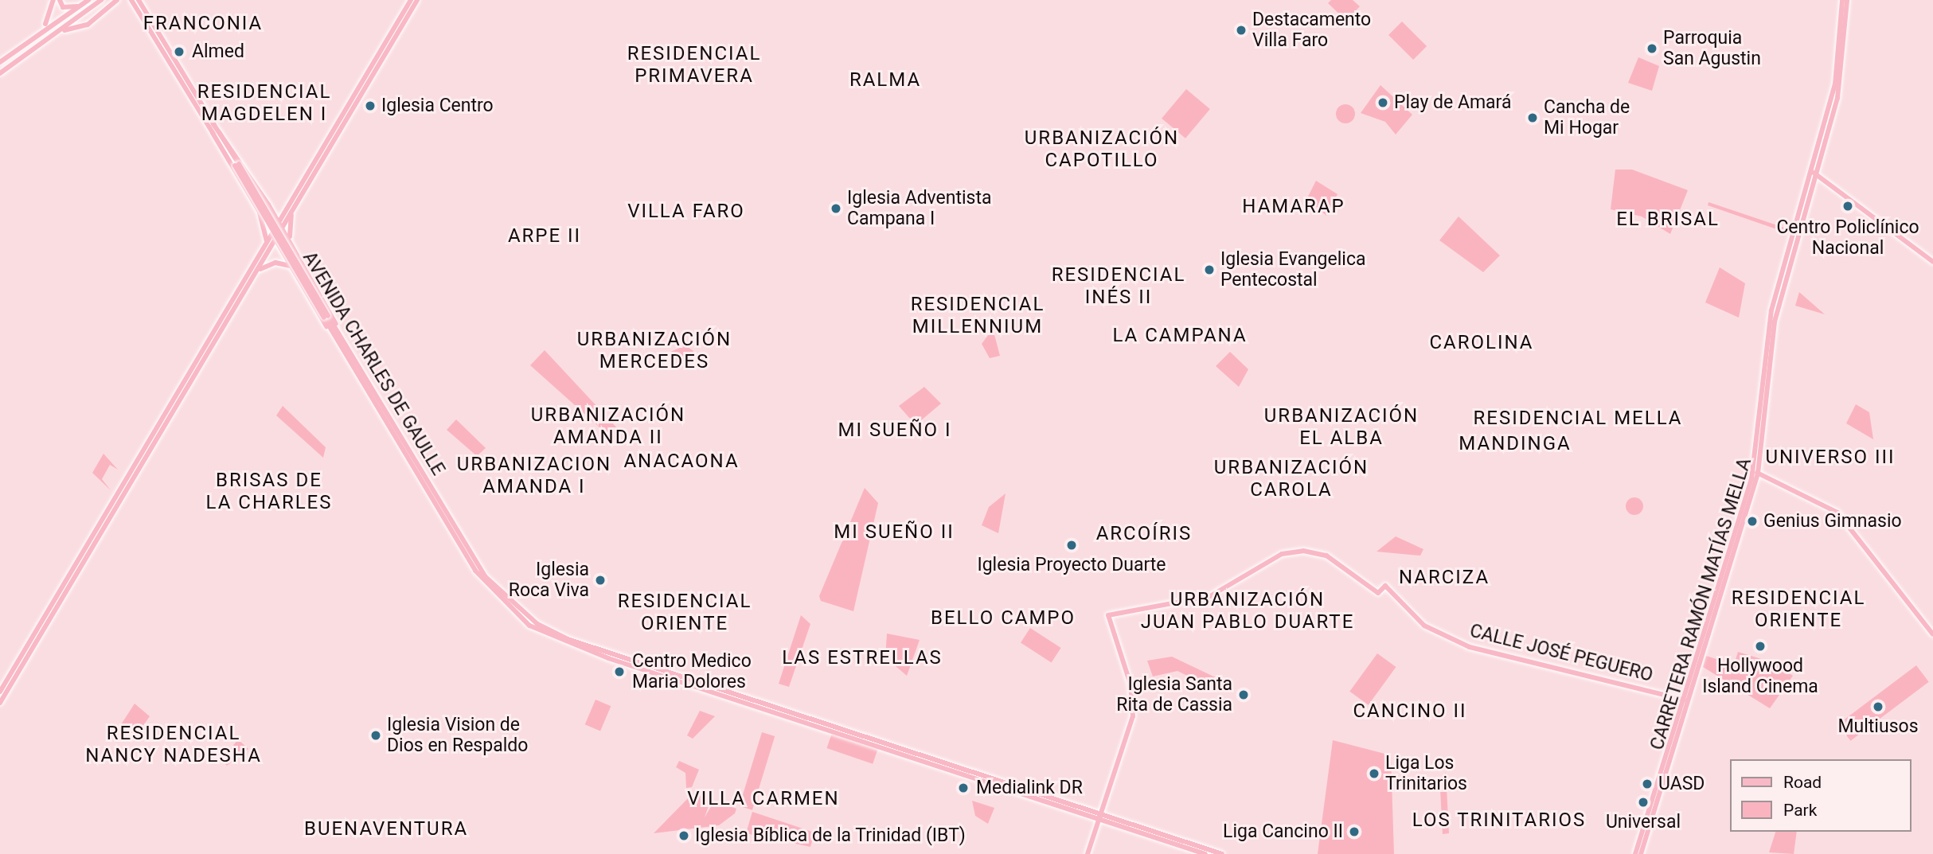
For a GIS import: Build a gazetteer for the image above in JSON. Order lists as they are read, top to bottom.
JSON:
{
  "streets": {
    "main road": ["AVENIDA CHARLES DE GAULLE", "CARRETERA RAMÓN MATÍAS MELLA", "CALLE JOSÉ PEGUERO"]
  },
  "crossings": [
    ["AVENIDA CHARLES DE GAULLE", "CALLE JOSÉ PEGUERO"],
    ["CARRETERA RAMÓN MATÍAS MELLA", "CALLE JOSÉ PEGUERO"]
  ],
  "districts": [
    "FRANCONIA",
    "RESIDENCIAL PRIMAVERA",
    "RALMA",
    "RESIDENCIAL MAGDELEN I",
    "URBANIZACIÓN CAPOTILLO",
    "HAMARAP",
    "VILLA FARO",
    "EL BRISAL",
    "ARPE II",
    "RESIDENCIAL INÉS II",
    "RESIDENCIAL MILLENNIUM",
    "LA CAMPANA",
    "URBANIZACIÓN MERCEDES",
    "CAROLINA",
    "URBANIZACIÓN AMANDA II",
    "URBANIZACIÓN EL ALBA",
    "RESIDENCIAL MELLA",
    "MI SUEÑO I",
    "MANDINGA",
    "UNIVERSO III",
    "ANACAONA",
    "URBANIZACION AMANDA I",
    "URBANIZACIÓN CAROLA",
    "BRISAS DE LA CHARLES",
    "MI SUEÑO II",
    "ARCOÍRIS",
    "NARCIZA",
    "RESIDENCIAL ORIENTE",
    "URBANIZACIÓN JUAN PABLO DUARTE",
    "RESIDENCIAL ORIENTE",
    "BELLO CAMPO",
    "LAS ESTRELLAS",
    "CANCINO II",
    "RESIDENCIAL NANCY NADESHA",
    "VILLA CARMEN",
    "LOS TRINITARIOS",
    "BUENAVENTURA"
  ],
  "places": [
    "Destacamento Villa Faro",
    "Parroquia San Agustin",
    "Almed",
    "Play de Amará",
    "Iglesia Centro",
    "Cancha de Mi Hogar",
    "Centro Policlínico Nacional",
    "Iglesia Adventista Campana I",
    "Iglesia Evangelica Pentecostal",
    "Genius Gimnasio",
    "Iglesia Proyecto Duarte",
    "Iglesia Roca Viva",
    "Hollywood Island Cinema",
    "Centro Medico Maria Dolores",
    "Iglesia Santa Rita de Cassia",
    "Multiusos",
    "Iglesia Vision de Dios en Respaldo",
    "Liga Los Trinitarios",
    "UASD",
    "Medialink DR",
    "Universal",
    "Liga Cancino II",
    "Iglesia Bíblica de la Trinidad (IBT)"
  ],
  "legend": ["Road", "Park"]
}
